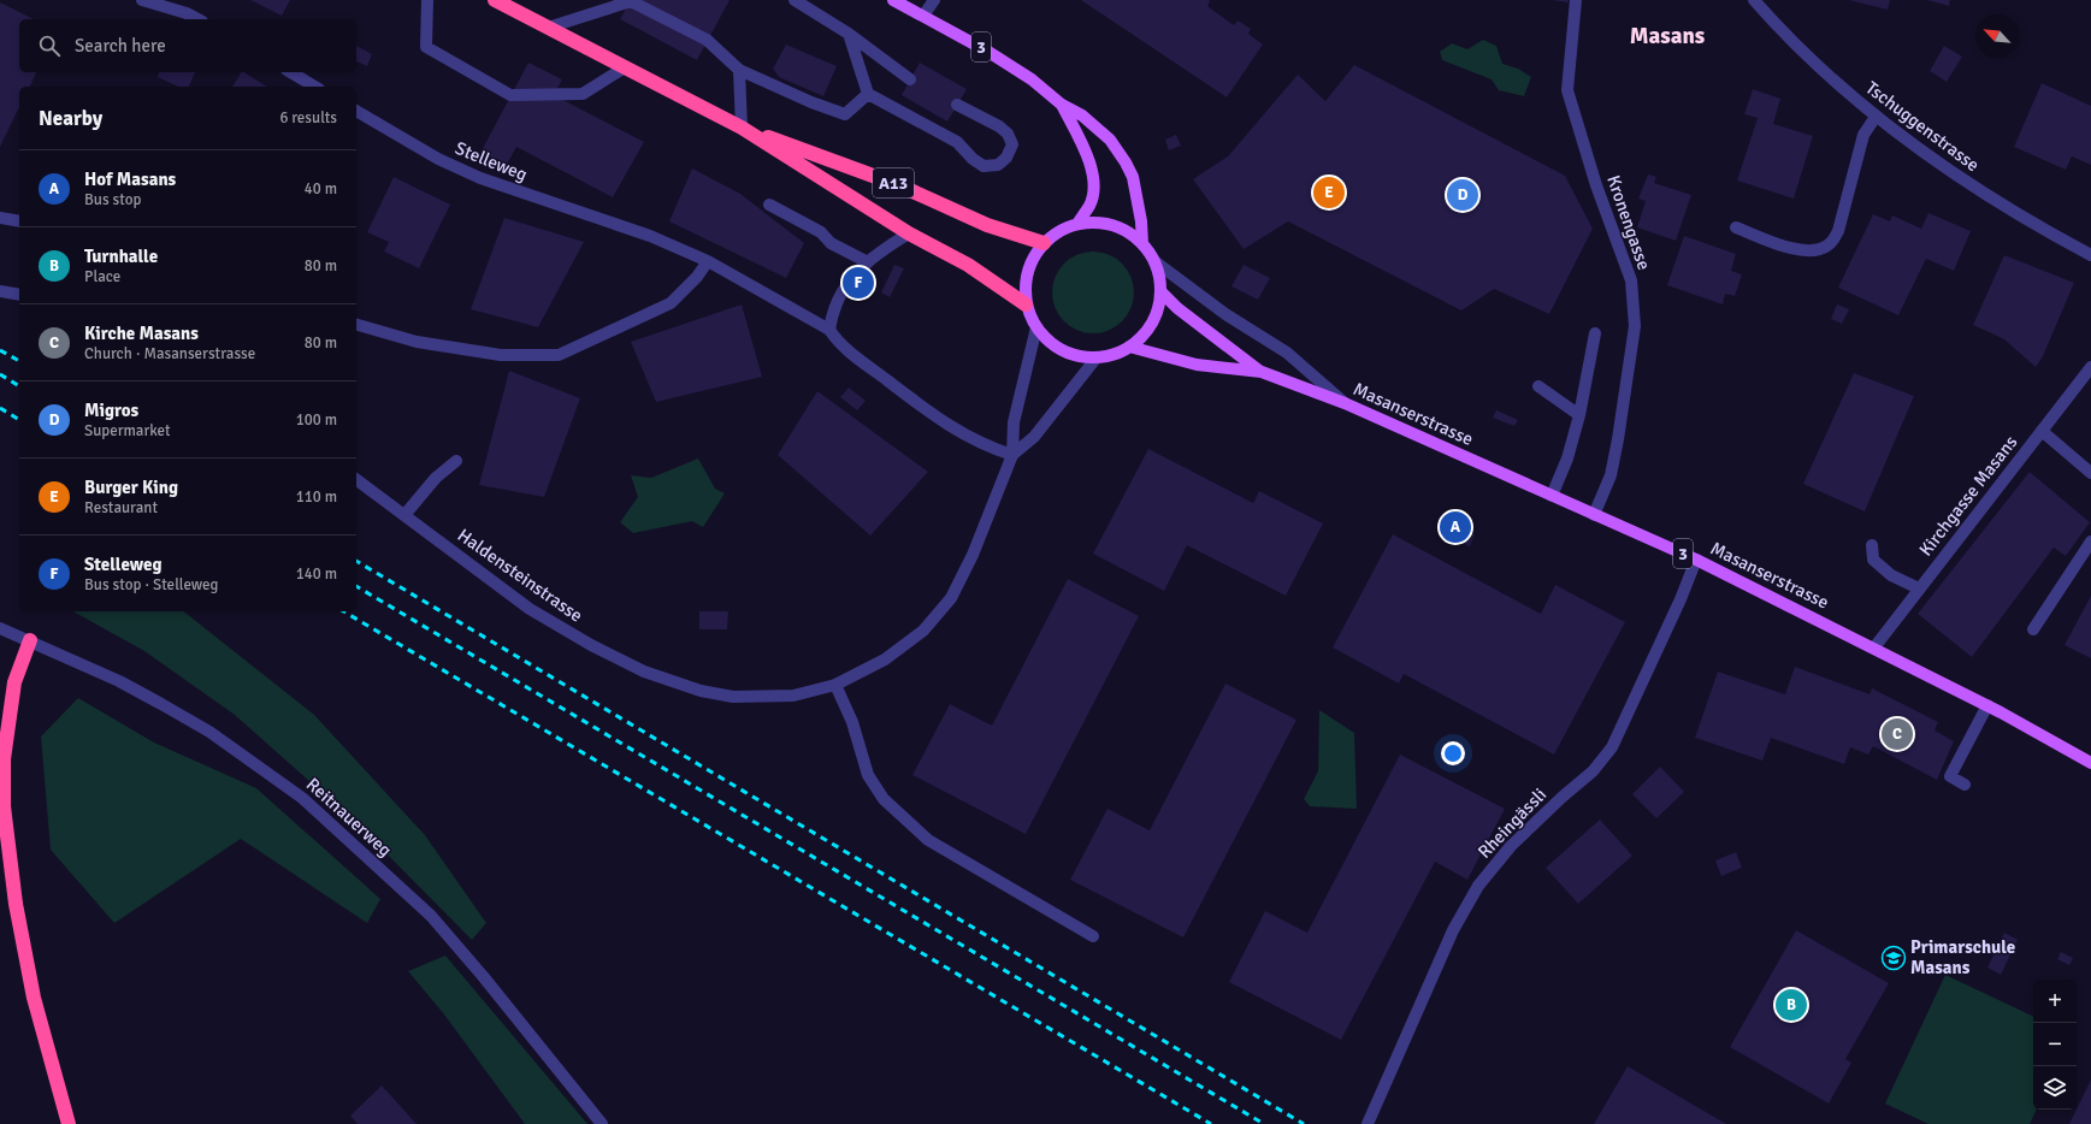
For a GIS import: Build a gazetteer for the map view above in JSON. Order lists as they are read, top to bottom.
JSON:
{
  "streets": {
    "highway": ["A13"],
    "main road": ["3", "Masanserstrasse"],
    "street": [
      "Tschuggenstrasse",
      "Stelleweg",
      "Kronengasse",
      "Kirchgasse Masans",
      "Haldensteinstrasse",
      "Reitnauerweg",
      "Rheingässli"
    ]
  },
  "crossings": [
    ["3", "A13"],
    ["3", "Masanserstrasse"],
    ["3", "Haldensteinstrasse"],
    ["A13", "Masanserstrasse"],
    ["A13", "Haldensteinstrasse"],
    ["Kronengasse", "Masanserstrasse"],
    ["Masanserstrasse", "Kirchgasse Masans"],
    ["Masanserstrasse", "Haldensteinstrasse"],
    ["Masanserstrasse", "Rheingässli"]
  ],
  "districts": ["Masans"],
  "places": {
    "school or university": ["Primarschule Masans"]
  },
  "north": "top left",
  "page": {
    "search": "Search here",
    "heading": ["Nearby", "6 results"],
    "list": [
      {
        "mark": "A",
        "name": "Hof Masans",
        "note": "Bus stop",
        "value": "40 m"
      },
      {
        "mark": "B",
        "name": "Turnhalle",
        "note": "Place",
        "value": "80 m"
      },
      {
        "mark": "C",
        "name": "Kirche Masans",
        "note": "Church · Masanserstrasse",
        "value": "80 m"
      },
      {
        "mark": "D",
        "name": "Migros",
        "note": "Supermarket",
        "value": "100 m"
      },
      {
        "mark": "E",
        "name": "Burger King",
        "note": "Restaurant",
        "value": "110 m"
      },
      {
        "mark": "F",
        "name": "Stelleweg",
        "note": "Bus stop · Stelleweg",
        "value": "140 m"
      }
    ],
    "pins": [
      "E",
      "D",
      "F",
      "A",
      "C",
      "B"
    ],
    "map_buttons": ["+", "−"]
  }
}
